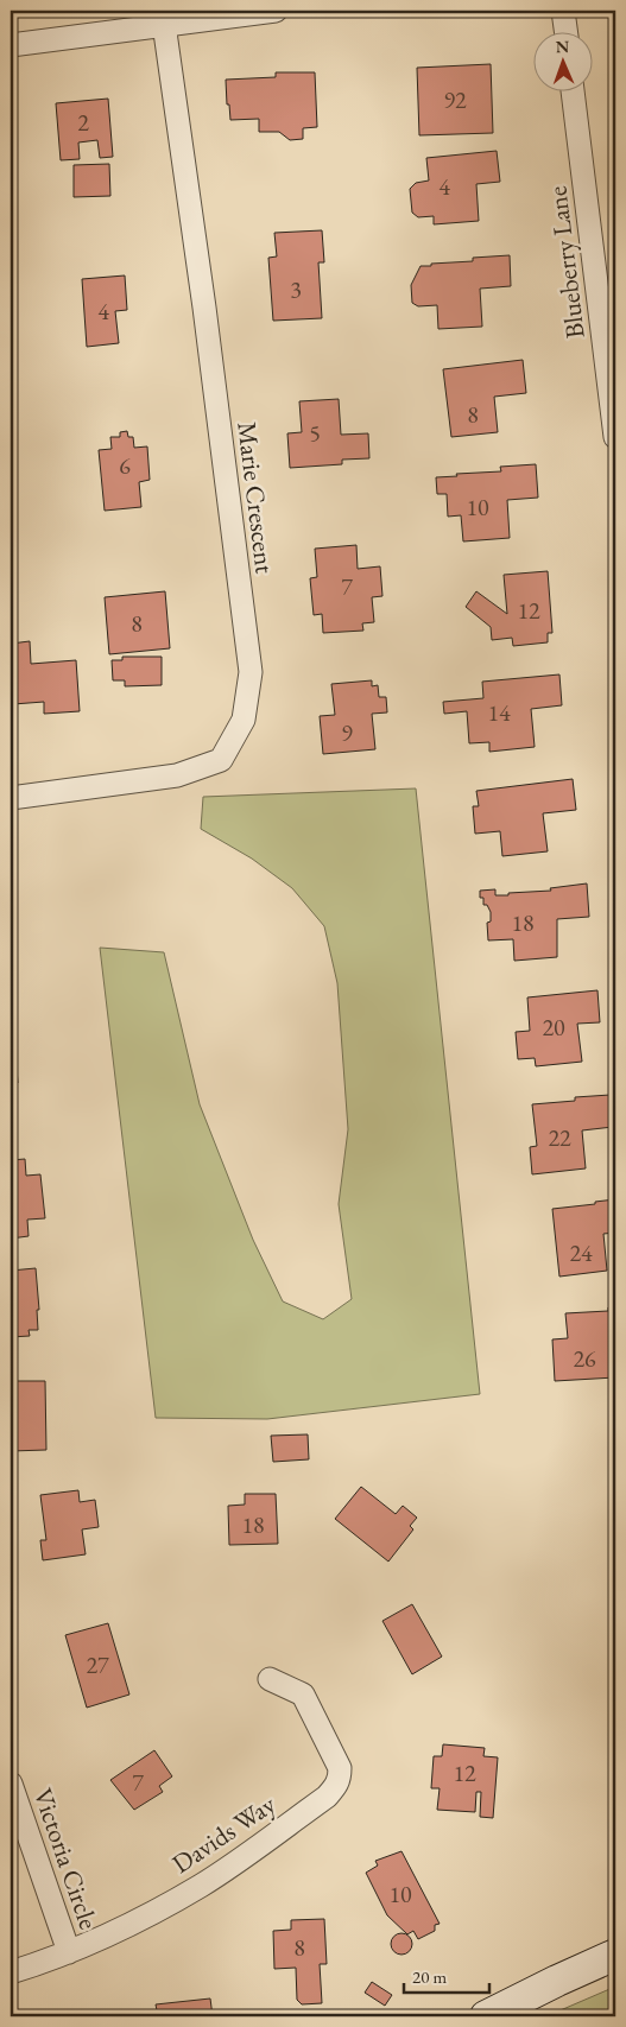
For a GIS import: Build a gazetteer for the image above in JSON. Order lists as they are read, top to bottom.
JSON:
{
  "streets": {
    "street": [
      "Blueberry Lane",
      "Marie Crescent",
      "Davids Way",
      "Victoria Circle"
    ]
  },
  "crossings": [
    ["Davids Way", "Victoria Circle"]
  ],
  "house_numbers": [
    "92",
    "2",
    "4",
    "3",
    "4",
    "8",
    "5",
    "6",
    "10",
    "7",
    "12",
    "8",
    "14",
    "9",
    "18",
    "20",
    "22",
    "24",
    "26",
    "18",
    "27",
    "12",
    "7",
    "10",
    "8"
  ],
  "scale_bar": "20 m",
  "north": "top"
}
